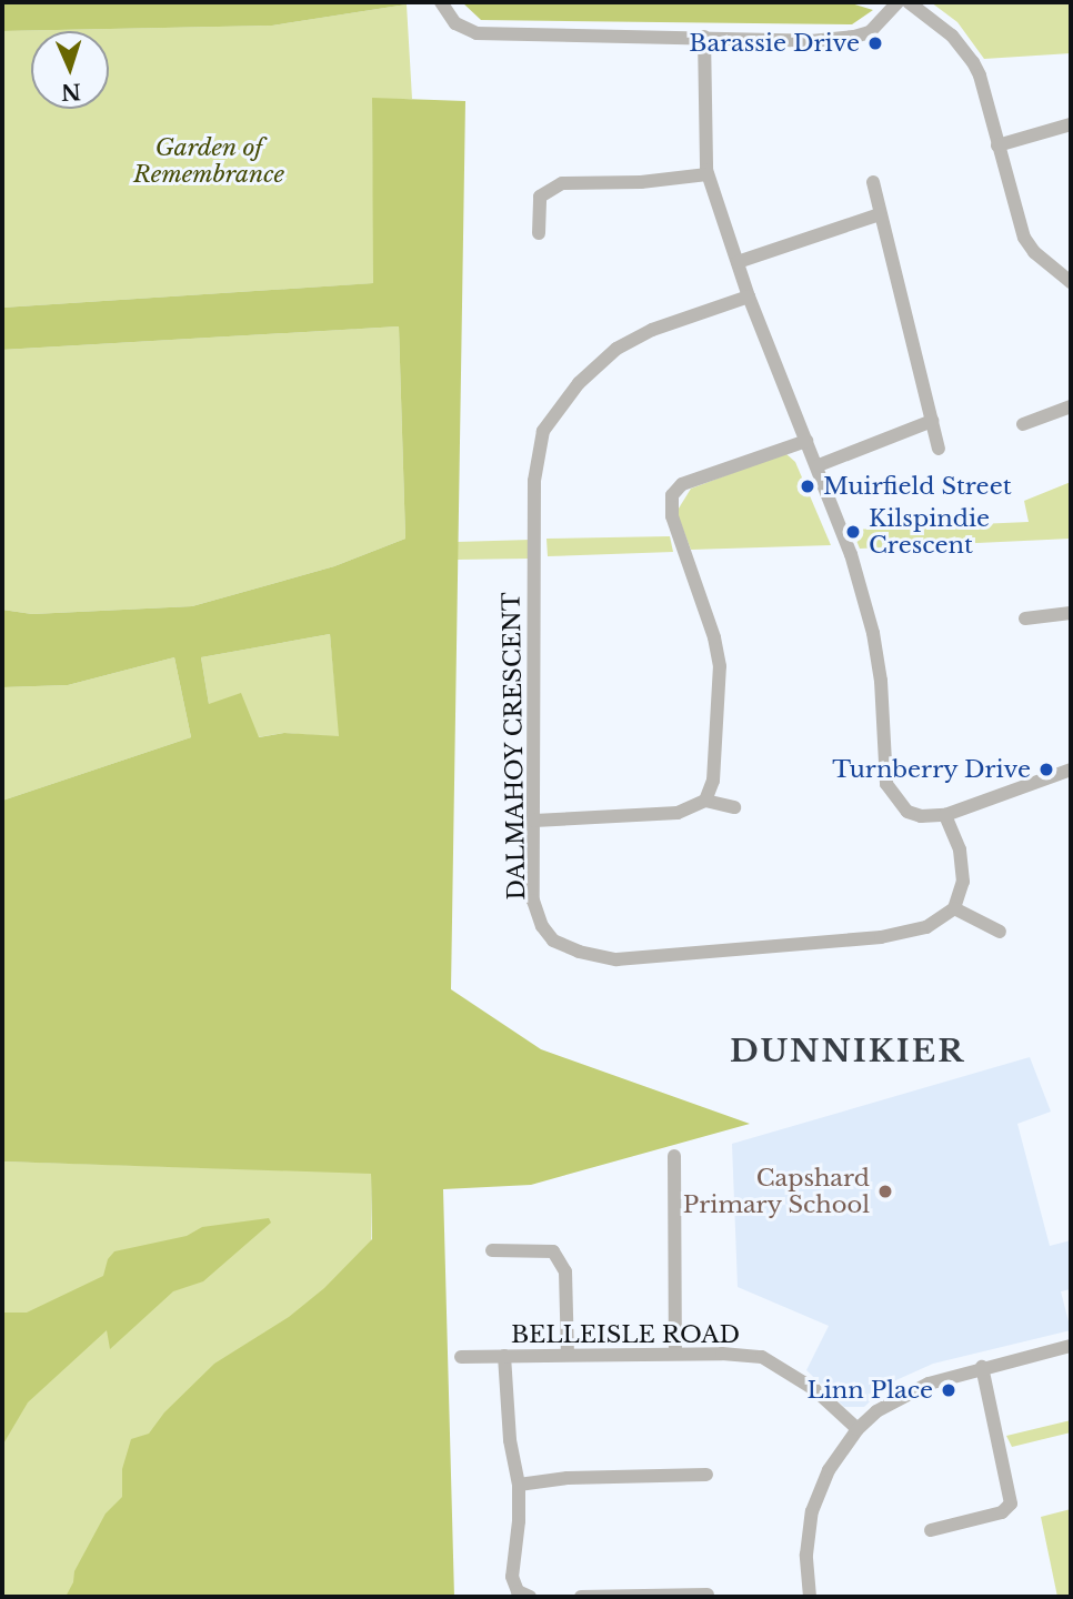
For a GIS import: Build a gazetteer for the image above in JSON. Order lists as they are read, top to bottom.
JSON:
{
  "streets": {
    "street": ["DALMAHOY CRESCENT", "BELLEISLE ROAD"]
  },
  "districts": ["DUNNIKIER"],
  "parks": ["Garden of Remembrance"],
  "places": [
    "Barassie Drive",
    "Muirfield Street",
    "Kilspindie Crescent",
    "Turnberry Drive",
    "Capshard Primary School",
    "Linn Place"
  ],
  "north": "bottom"
}
